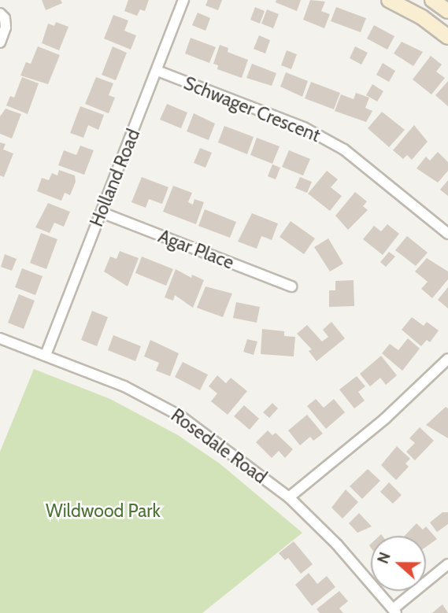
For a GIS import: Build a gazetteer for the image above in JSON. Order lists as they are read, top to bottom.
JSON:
{
  "streets": {
    "street": [
      "Schwager Crescent",
      "Holland Road",
      "Agar Place",
      "Rosedale Road"
    ]
  },
  "crossings": [
    ["Schwager Crescent", "Holland Road"],
    ["Holland Road", "Agar Place"],
    ["Holland Road", "Rosedale Road"]
  ],
  "parks": ["Wildwood Park"],
  "north": "left"
}
